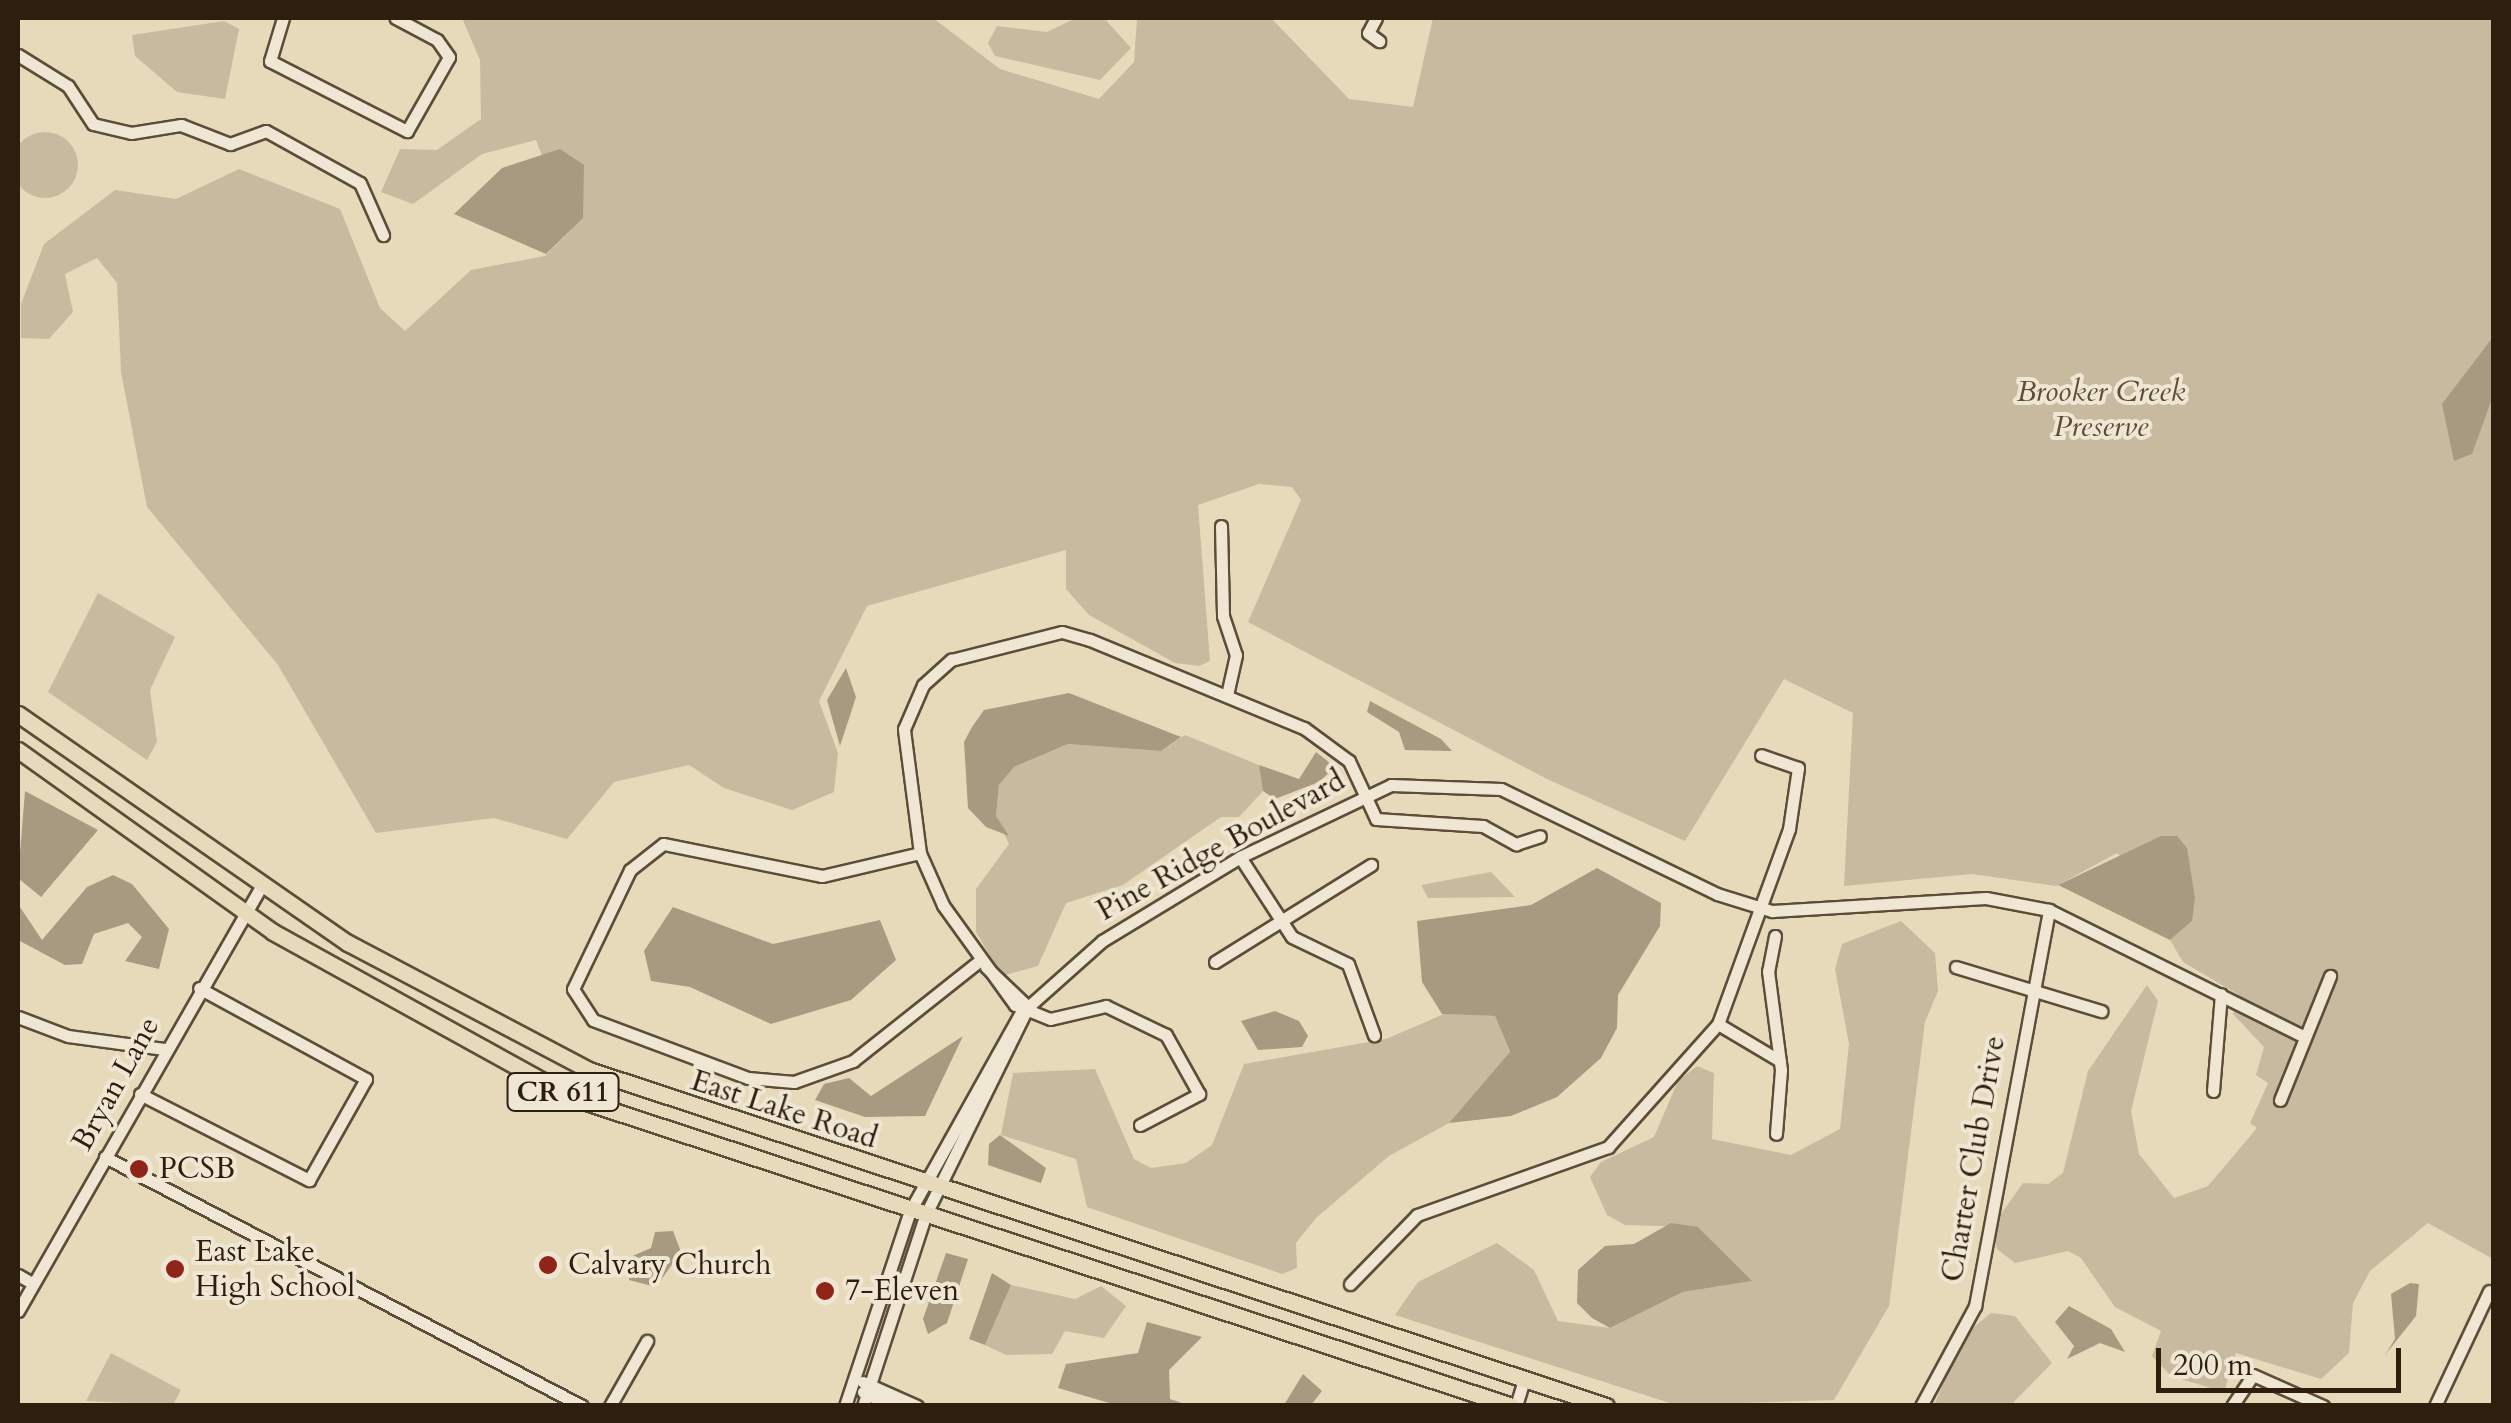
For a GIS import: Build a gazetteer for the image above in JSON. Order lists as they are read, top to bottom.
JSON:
{
  "streets": {
    "main road": ["CR 611", "East Lake Road"],
    "street": ["Pine Ridge Boulevard", "Bryan Lane", "Charter Club Drive"]
  },
  "crossings": [
    ["Pine Ridge Boulevard", "East Lake Road"],
    ["Pine Ridge Boulevard", "Charter Club Drive"],
    ["Bryan Lane", "East Lake Road"]
  ],
  "parks": ["Brooker Creek Preserve"],
  "places": [
    "PCSB",
    "Calvary Church",
    "East Lake High School",
    "7-Eleven"
  ],
  "scale_bar": "200 m"
}
